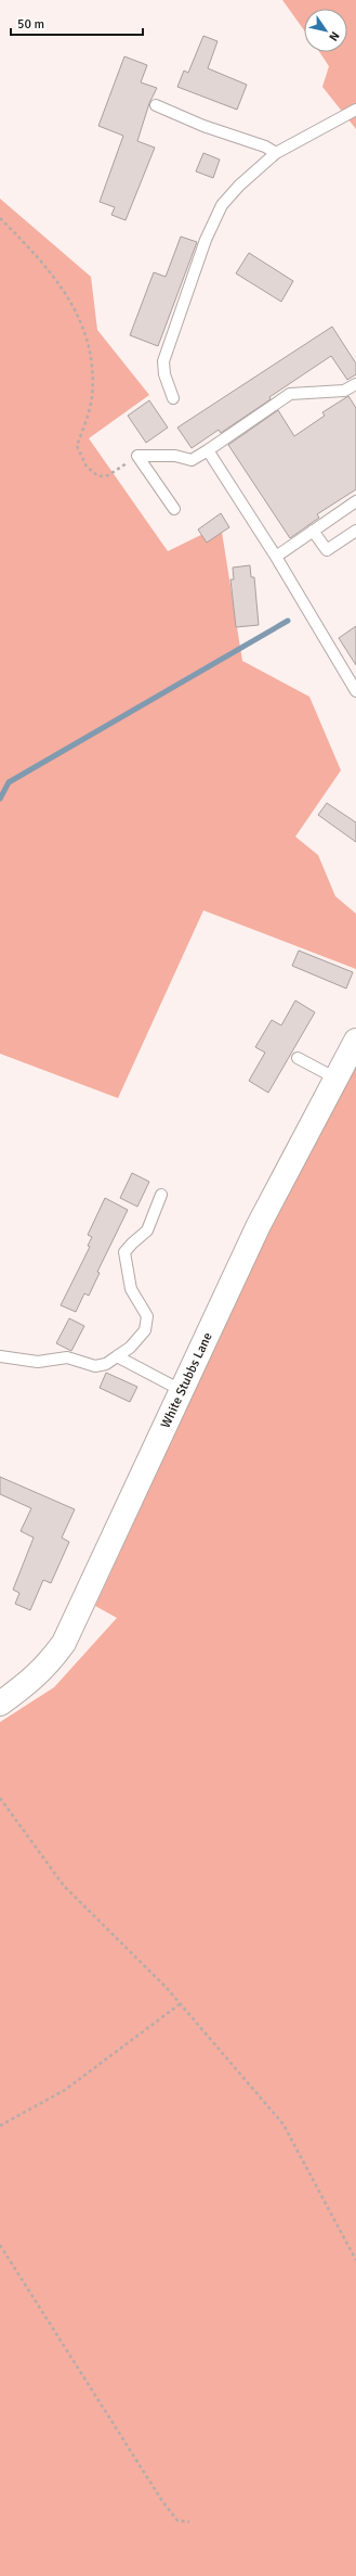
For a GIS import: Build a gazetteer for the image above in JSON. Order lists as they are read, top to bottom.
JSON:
{
  "streets": {
    "street": ["White Stubbs Lane"]
  },
  "scale_bar": "50 m",
  "north": "bottom right"
}
